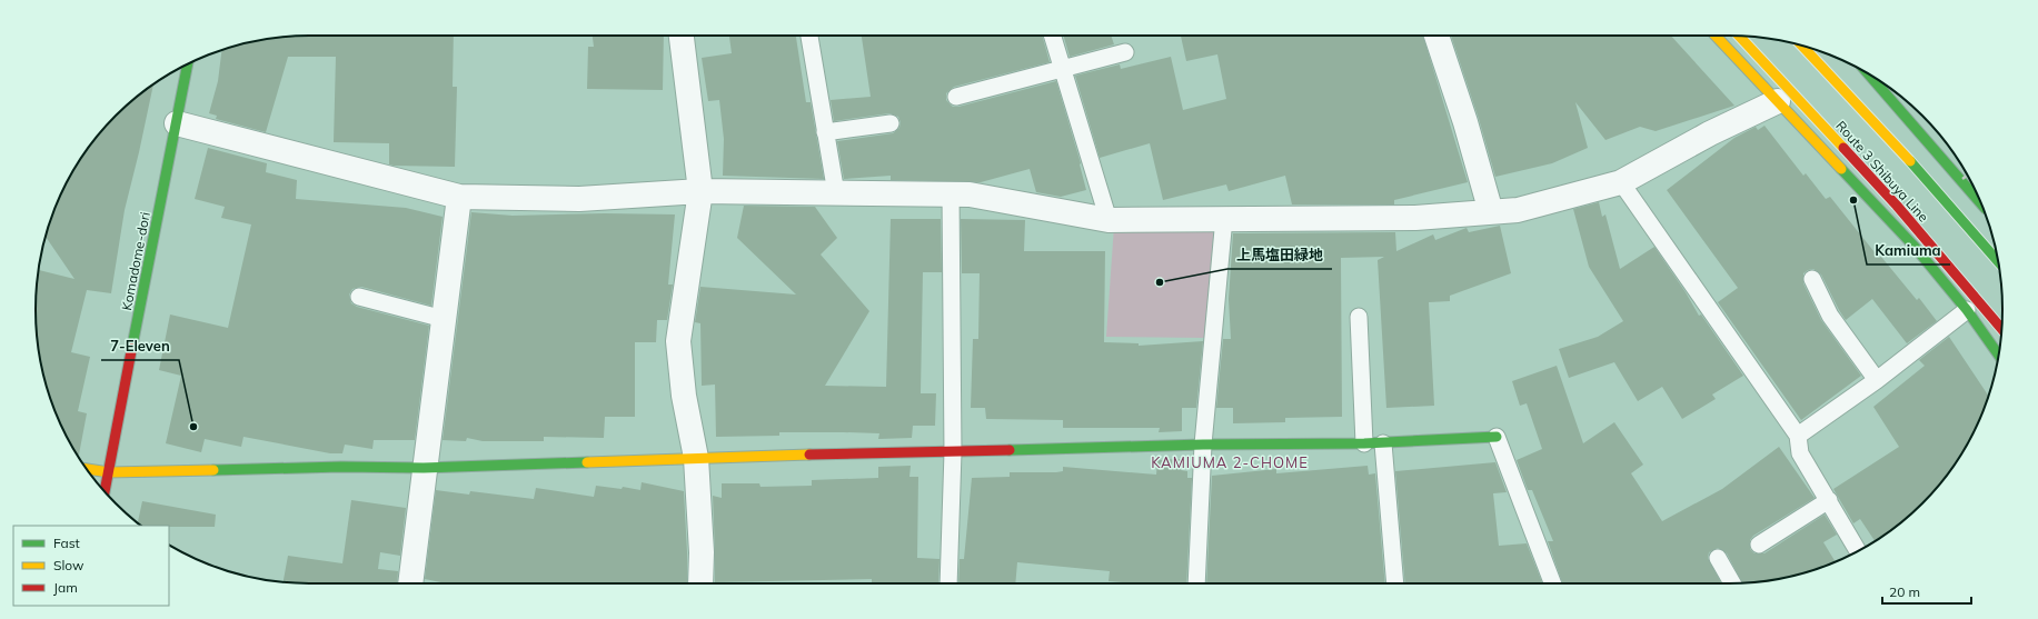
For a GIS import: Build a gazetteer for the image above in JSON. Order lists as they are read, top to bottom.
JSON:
{
  "streets": {
    "main road": ["Route 3 Shibuya Line", "Komadome-dori"]
  },
  "districts": ["KAMIUMA 2-CHOME"],
  "places": ["Kamiuma", "上馬塩田緑地", "7-Eleven"],
  "legend": ["Fast", "Slow", "Jam"],
  "scale_bar": "20 m"
}
